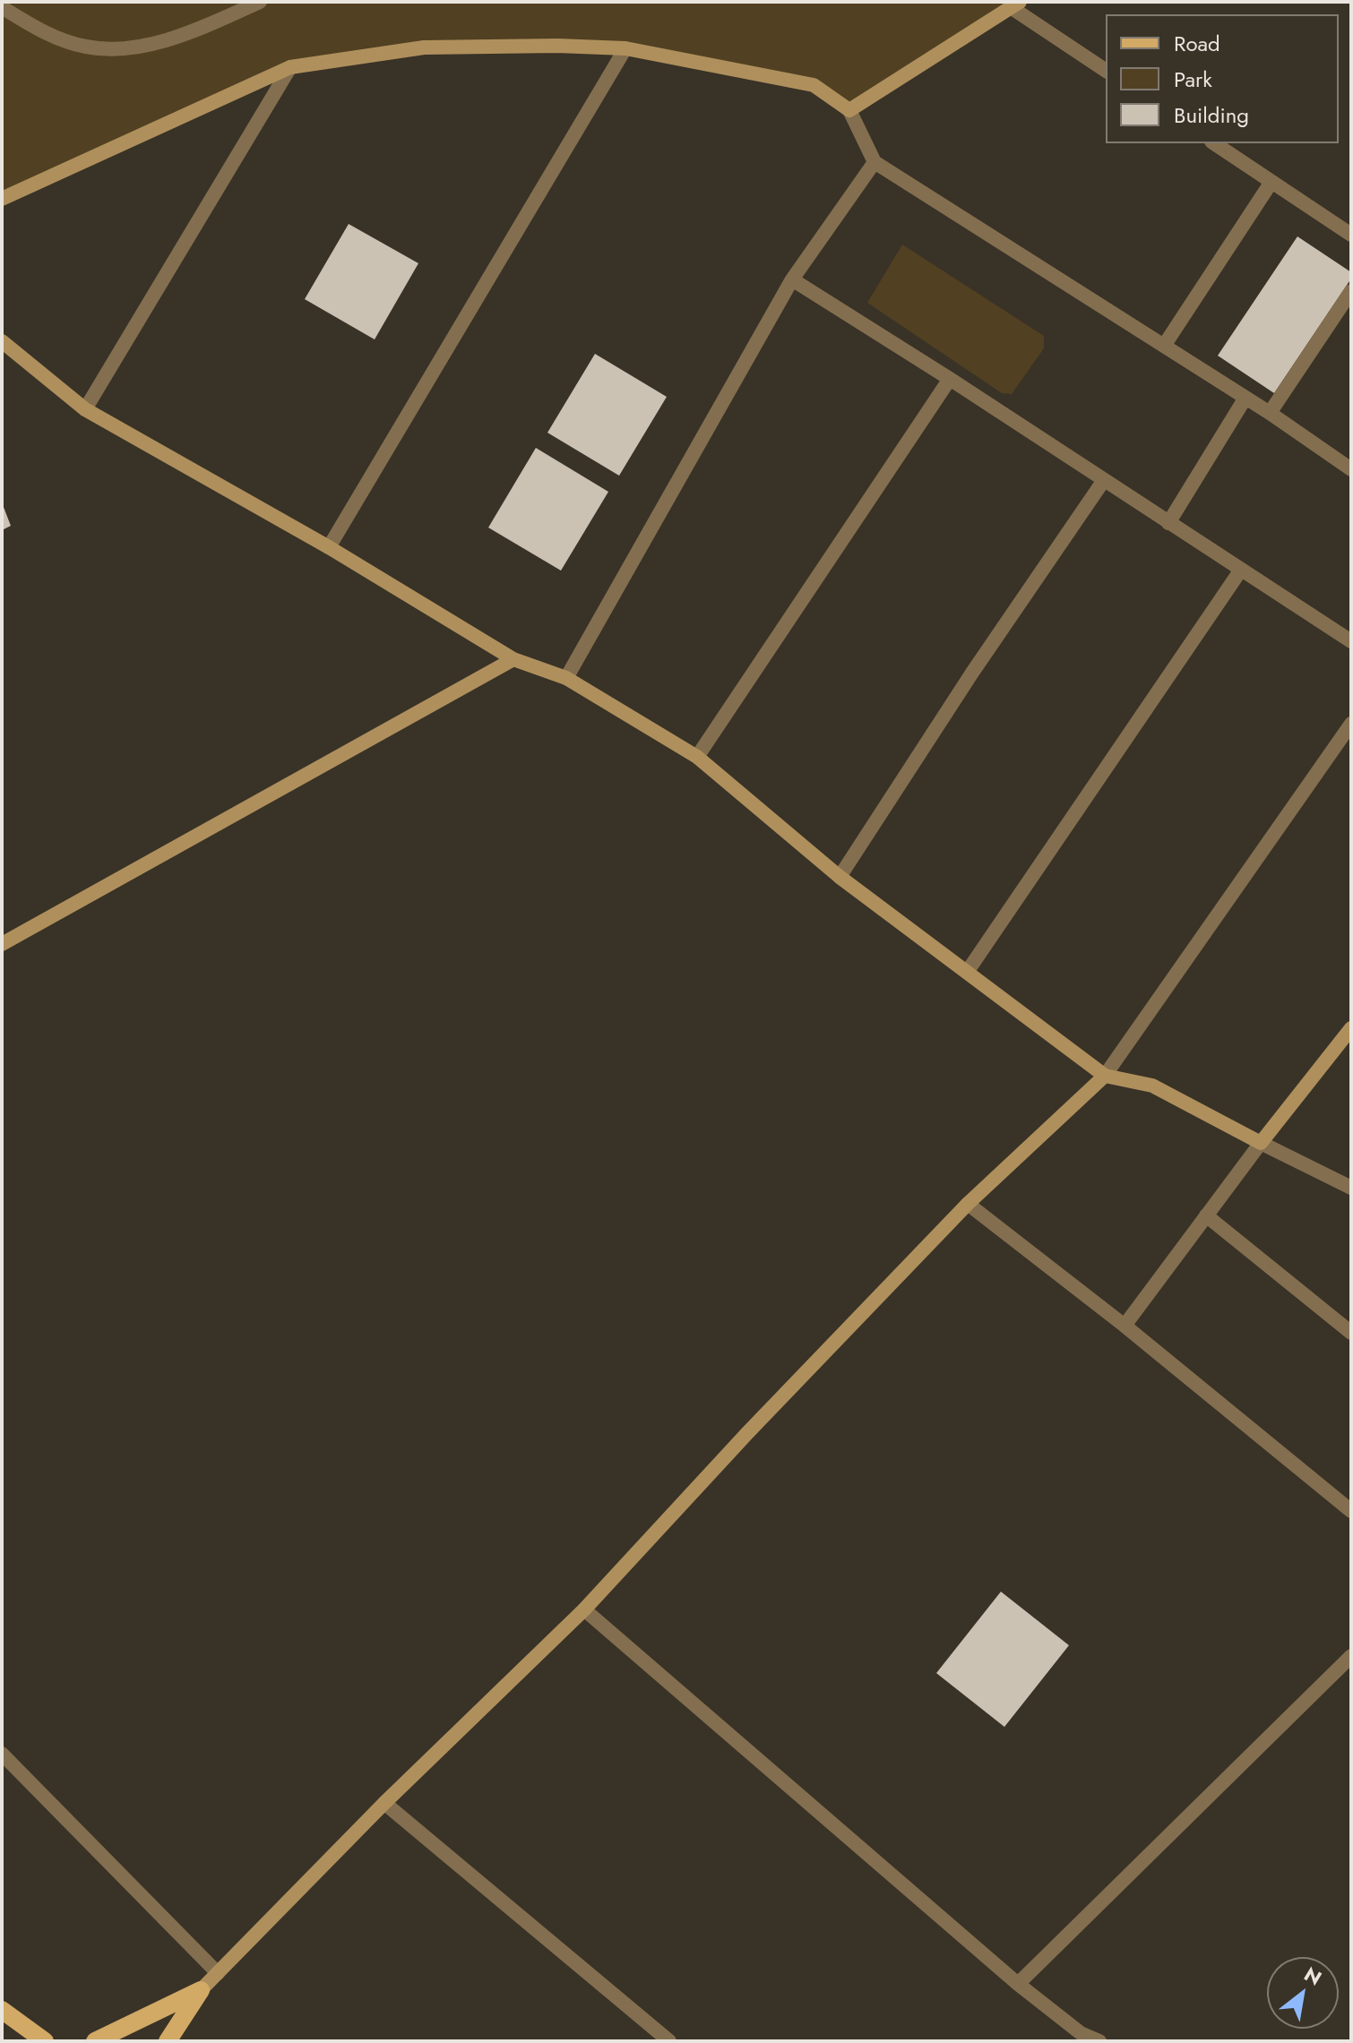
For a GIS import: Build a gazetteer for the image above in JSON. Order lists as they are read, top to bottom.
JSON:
{
  "legend": ["Road", "Park", "Building"],
  "north": "top right"
}
